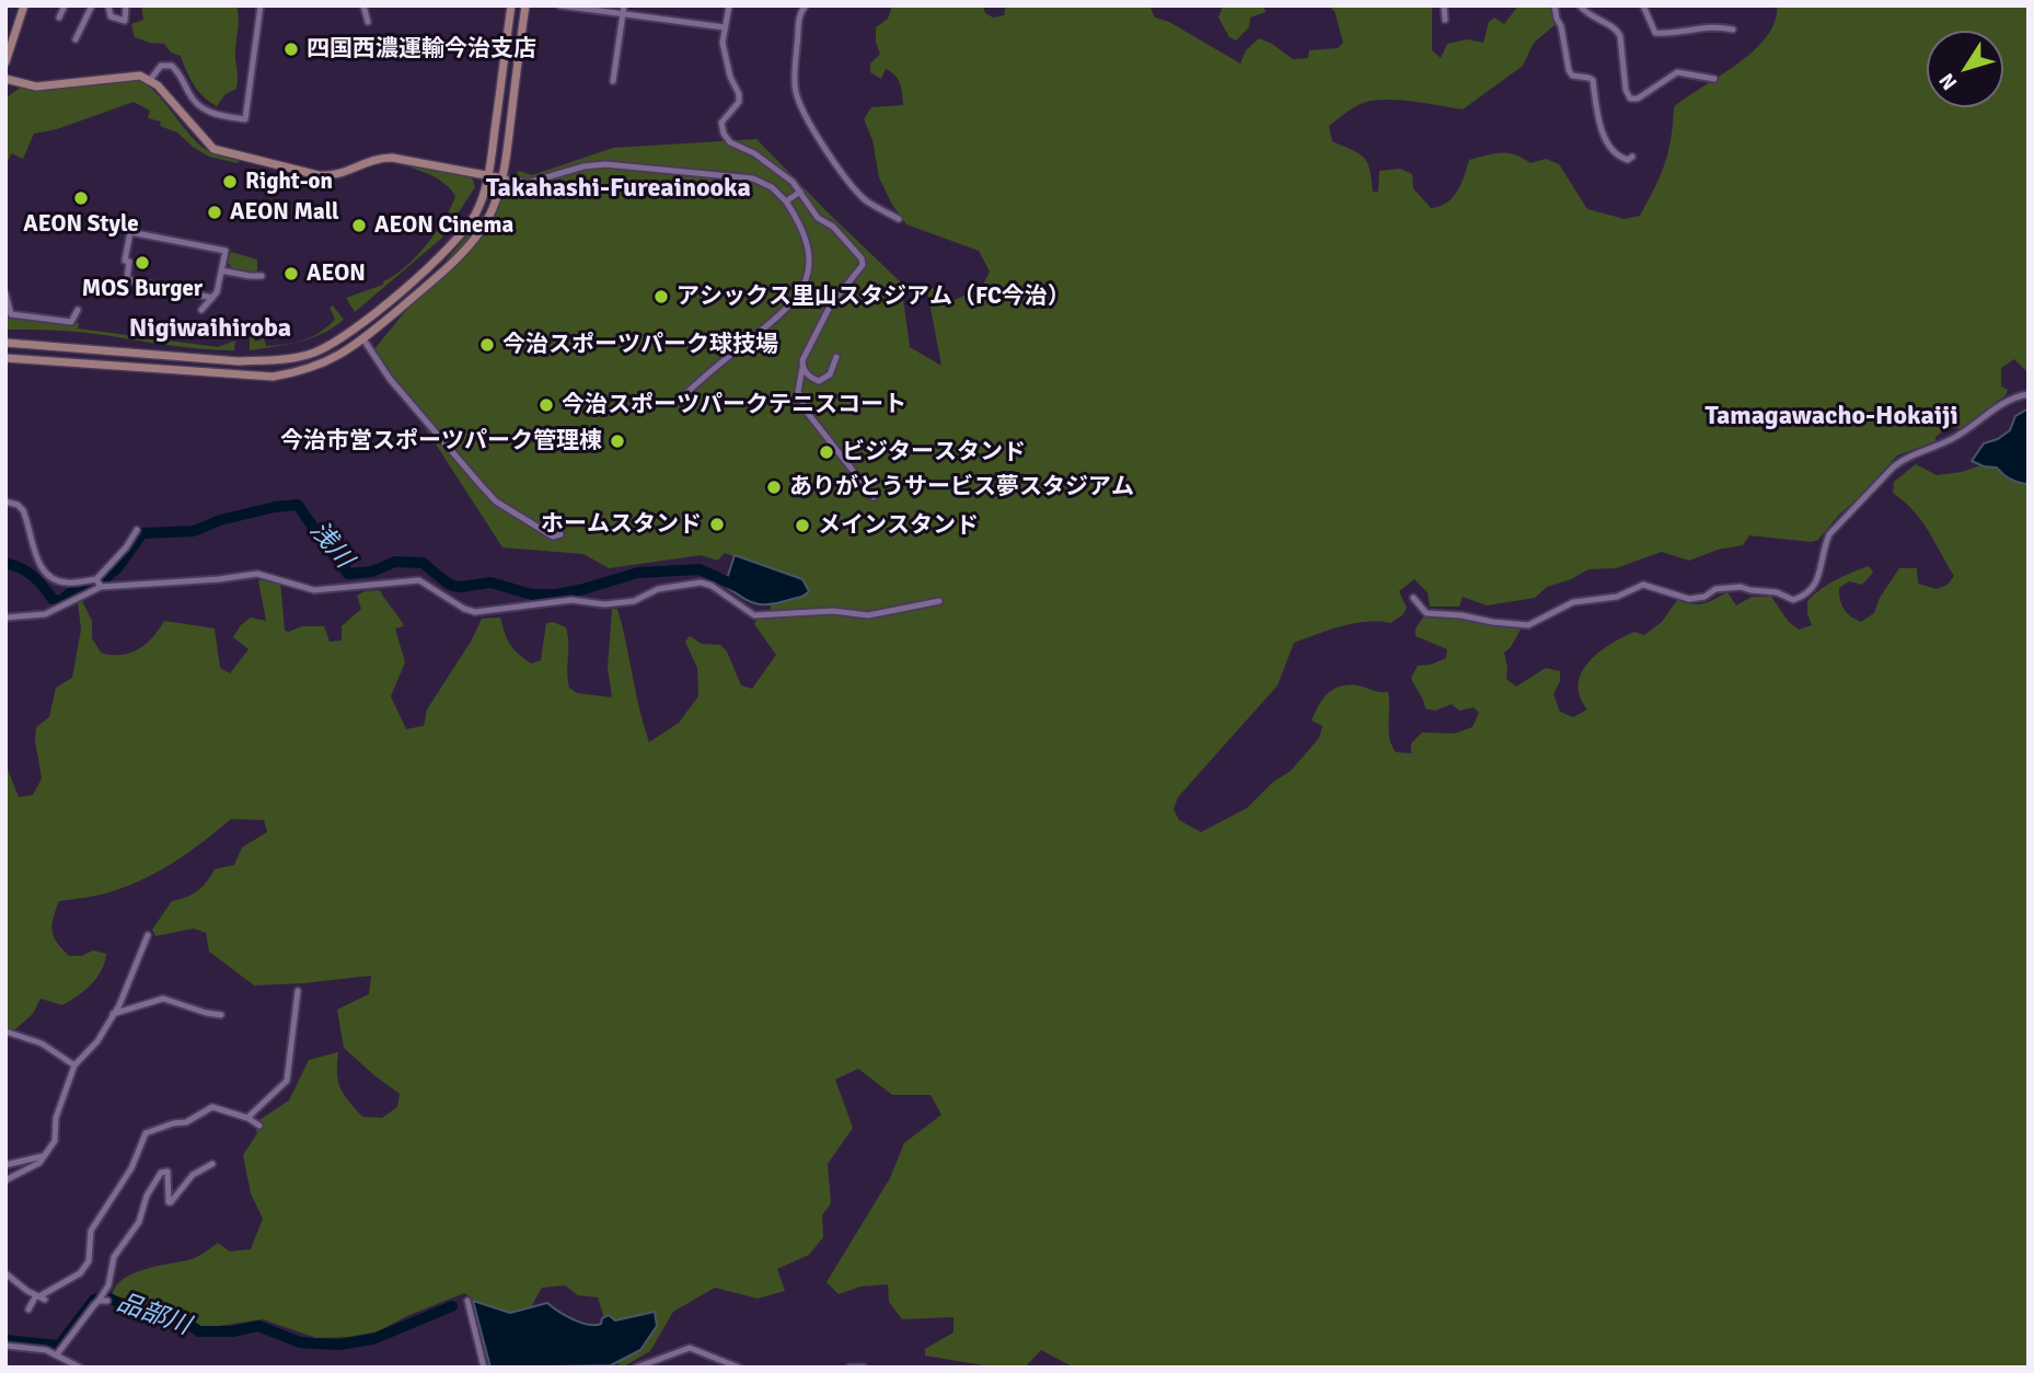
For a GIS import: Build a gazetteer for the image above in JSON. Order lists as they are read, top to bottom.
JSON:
{
  "districts": ["Takahashi-Fureainooka", "Nigiwaihiroba", "Tamagawacho-Hokaiji"],
  "water": ["浅川", "品部川"],
  "places": [
    "四国西濃運輸今治支店",
    "Right-on",
    "AEON Style",
    "AEON Mall",
    "AEON Cinema",
    "MOS Burger",
    "AEON",
    "アシックス里山スタジアム（FC今治）",
    "今治スポーツパーク球技場",
    "今治スポーツパークテニスコート",
    "今治市営スポーツパーク管理棟",
    "ビジタースタンド",
    "ありがとうサービス夢スタジアム",
    "ホームスタンド",
    "メインスタンド"
  ],
  "north": "bottom left"
}
